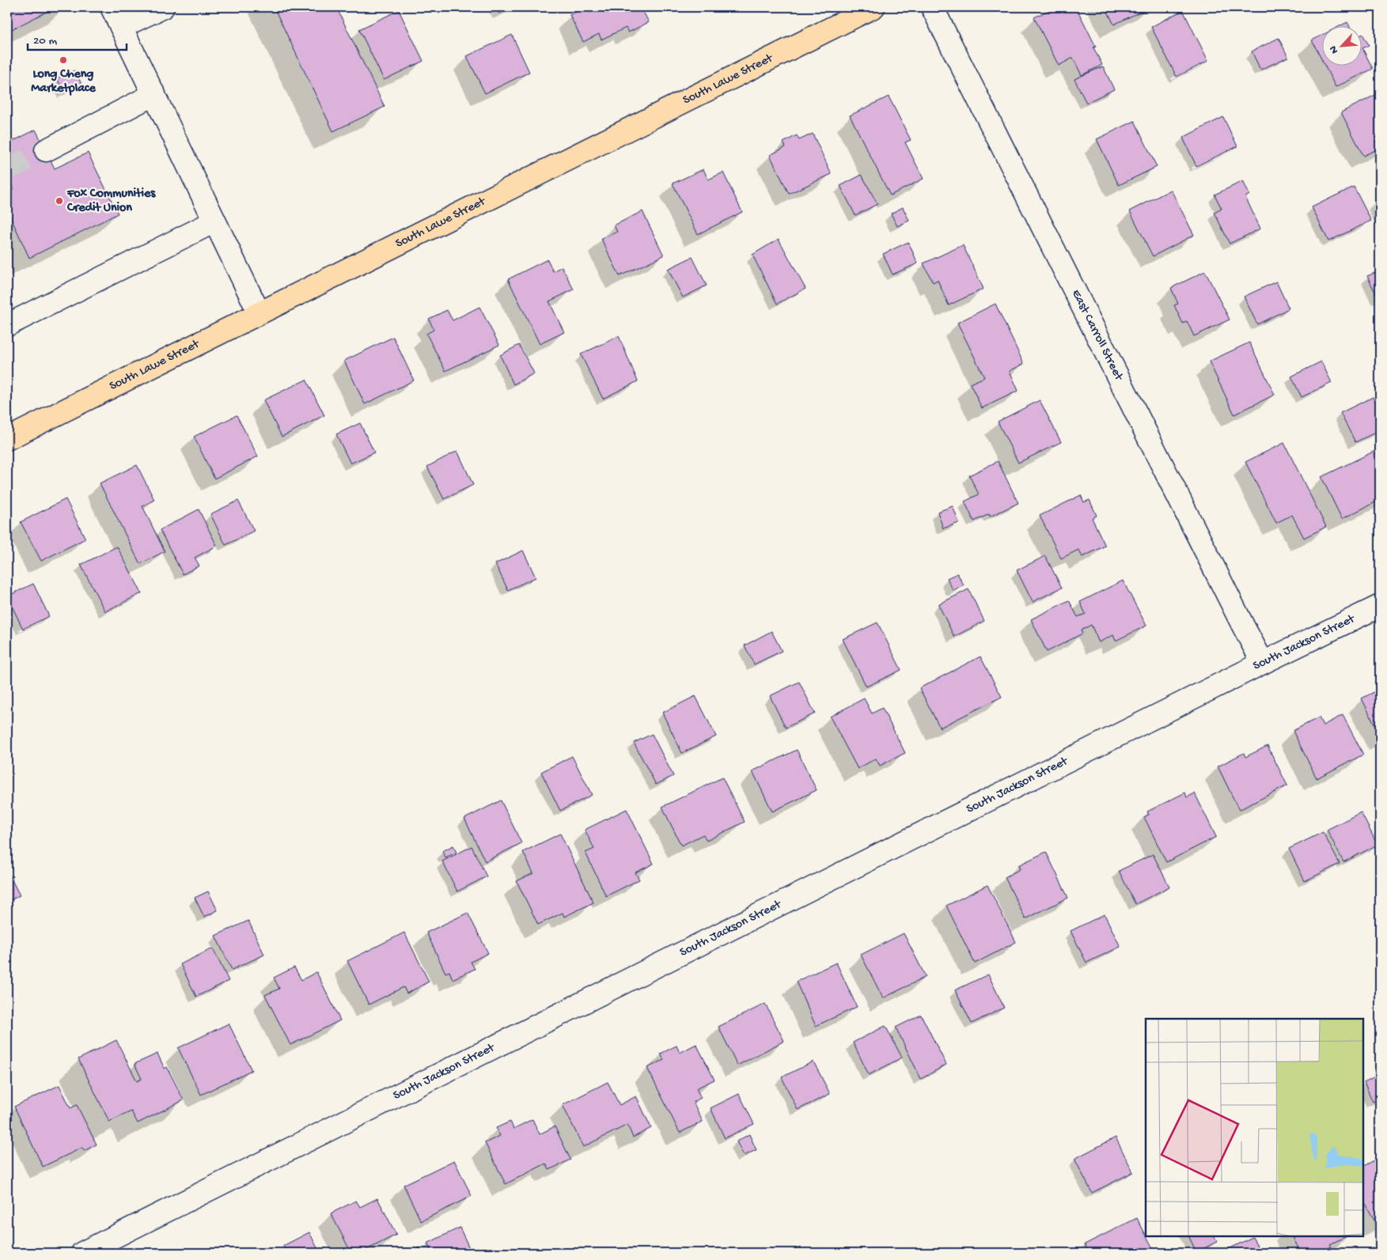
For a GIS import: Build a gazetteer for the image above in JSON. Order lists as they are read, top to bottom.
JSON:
{
  "streets": {
    "main road": ["South Lawe Street"],
    "street": ["East Carroll Street", "South Jackson Street"]
  },
  "crossings": [
    ["East Carroll Street", "South Jackson Street"]
  ],
  "places": ["Long Cheng Marketplace", "Fox Communities Credit Union"],
  "scale_bar": "20 m",
  "north": "bottom left"
}
